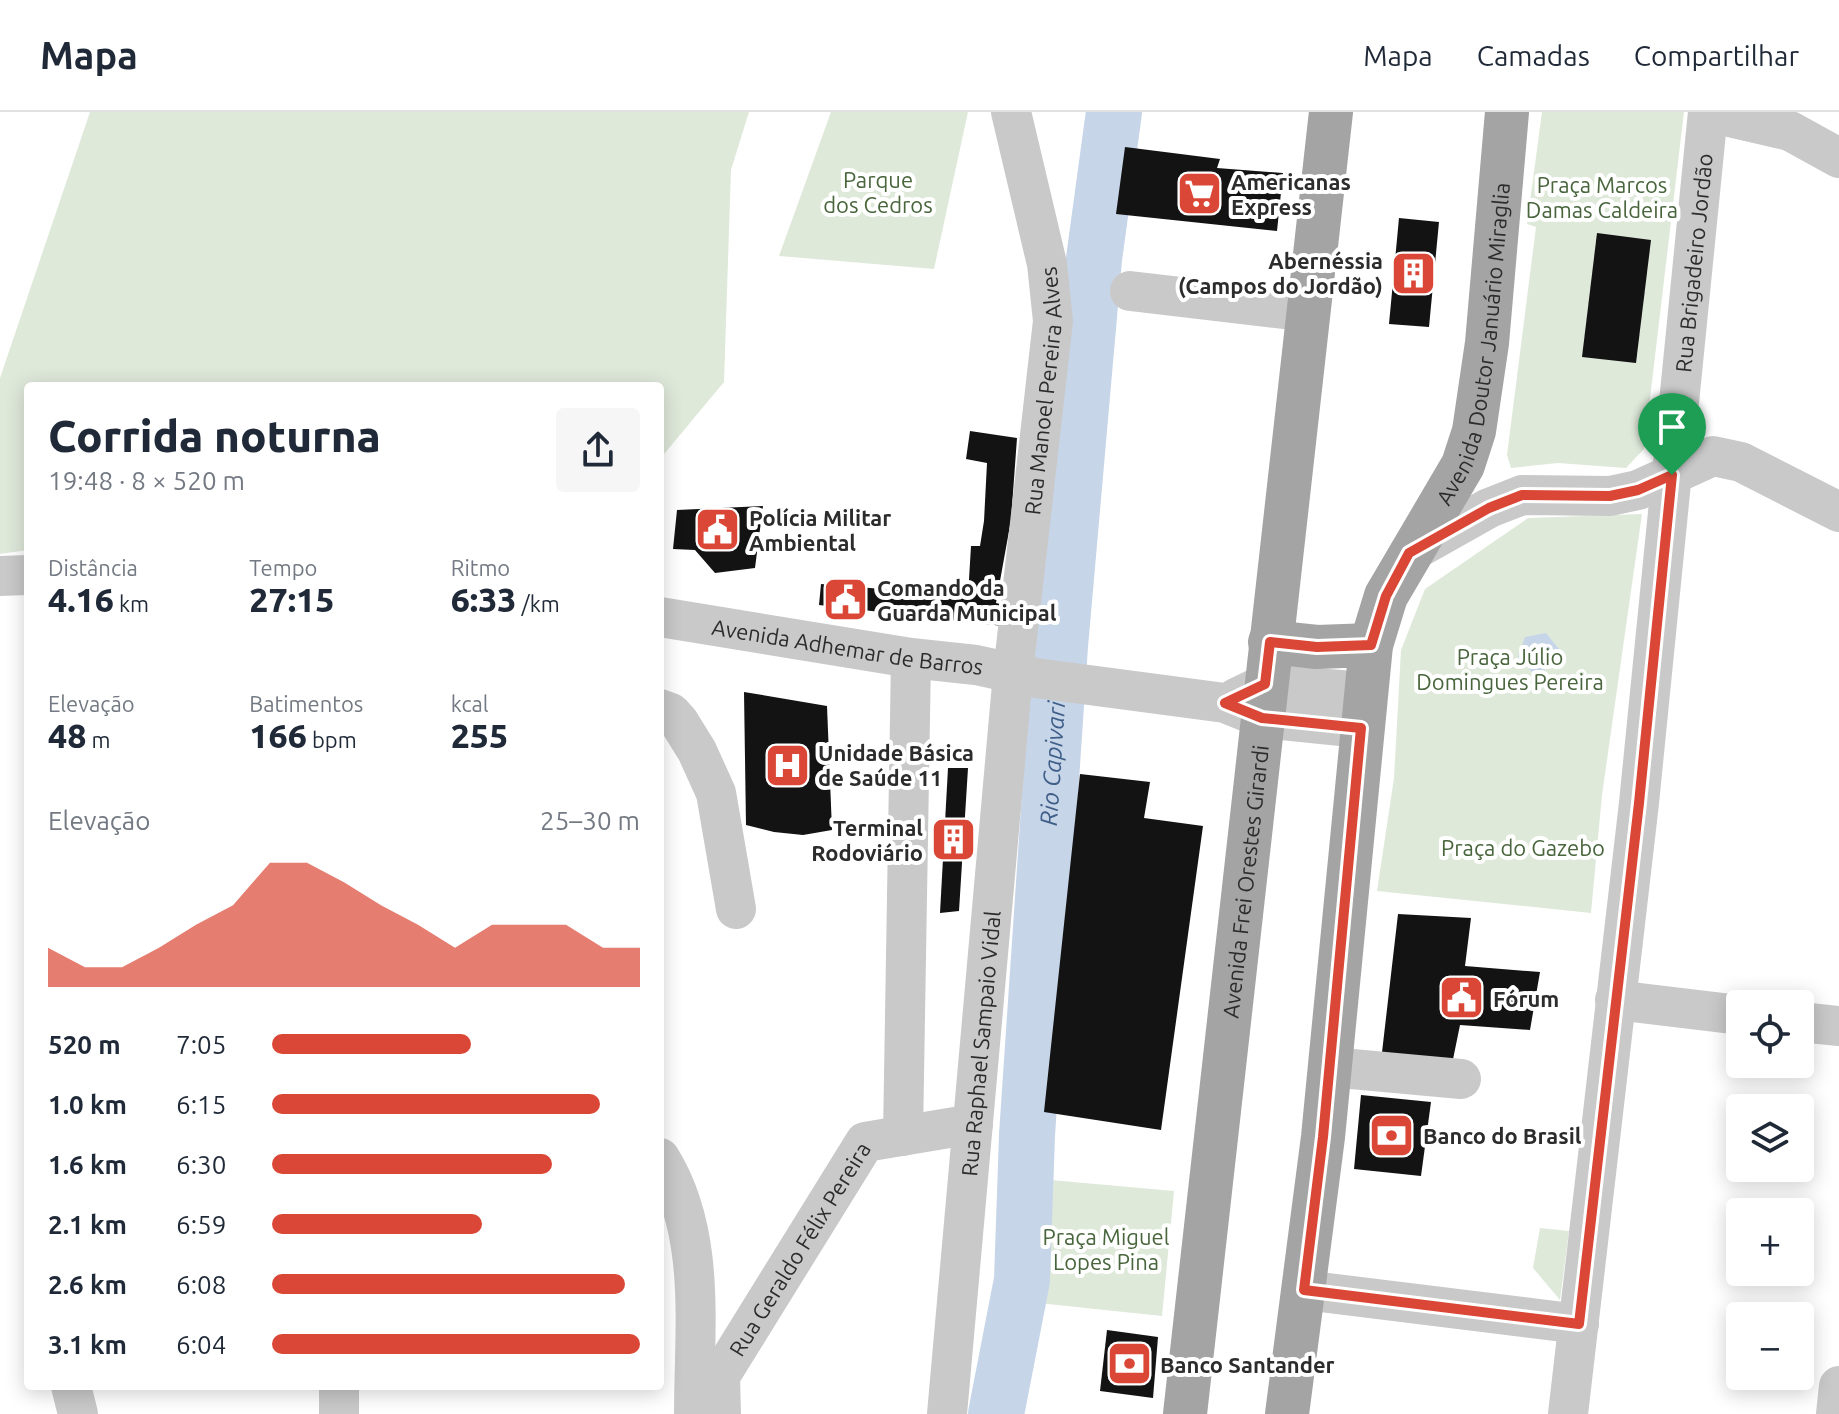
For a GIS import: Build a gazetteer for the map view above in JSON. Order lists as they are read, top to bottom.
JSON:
{
  "streets": {
    "main road": ["Avenida Doutor Januário Miraglia", "Avenida Frei Orestes Girardi"],
    "street": [
      "Rua Brigadeiro Jordão",
      "Rua Manoel Pereira Alves",
      "Avenida Adhemar de Barros",
      "Rua Raphael Sampaio Vidal",
      "Rua Geraldo Félix Pereira"
    ]
  },
  "crossings": [
    ["Avenida Doutor Januário Miraglia", "Avenida Adhemar de Barros"],
    ["Rua Manoel Pereira Alves", "Avenida Adhemar de Barros"],
    ["Rua Manoel Pereira Alves", "Rua Raphael Sampaio Vidal"],
    ["Avenida Adhemar de Barros", "Avenida Frei Orestes Girardi"],
    ["Avenida Adhemar de Barros", "Rua Raphael Sampaio Vidal"],
    ["Rua Raphael Sampaio Vidal", "Rua Geraldo Félix Pereira"]
  ],
  "water": ["Rio Capivari"],
  "parks": [
    "Parque dos Cedros",
    "Praça Marcos Damas Caldeira",
    "Praça Júlio Domingues Pereira",
    "Praça do Gazebo",
    "Praça Miguel Lopes Pina"
  ],
  "places": {
    "supermarket": ["Americanas Express"],
    "building": ["Abernéssia (Campos do Jordão)", "Terminal Rodoviário"],
    "public building": ["Polícia Militar Ambiental", "Comando da Guarda Municipal", "Fórum"],
    "hospital": ["Unidade Básica de Saúde 11"],
    "bank": ["Banco do Brasil", "Banco Santander"]
  },
  "page": {
    "header": "Mapa",
    "nav": ["Mapa", "Camadas", "Compartilhar"],
    "heading": ["Corrida noturna", "19:48 · 8 × 520 m"],
    "stats": [
      ["Distância", "4.16 km"],
      ["Tempo", "27:15"],
      ["Ritmo", "6:33 /km"],
      ["Elevação", "48 m"],
      ["Batimentos", "166 bpm"],
      ["kcal", "255"]
    ],
    "chart": ["Elevação", "25–30 m"],
    "map_buttons": ["+", "−"],
    "list": [
      {
        "name": "520 m",
        "note": "7:05"
      },
      {
        "name": "1.0 km",
        "note": "6:15"
      },
      {
        "name": "1.6 km",
        "note": "6:30"
      },
      {
        "name": "2.1 km",
        "note": "6:59"
      },
      {
        "name": "2.6 km",
        "note": "6:08"
      },
      {
        "name": "3.1 km",
        "note": "6:04"
      }
    ]
  }
}
